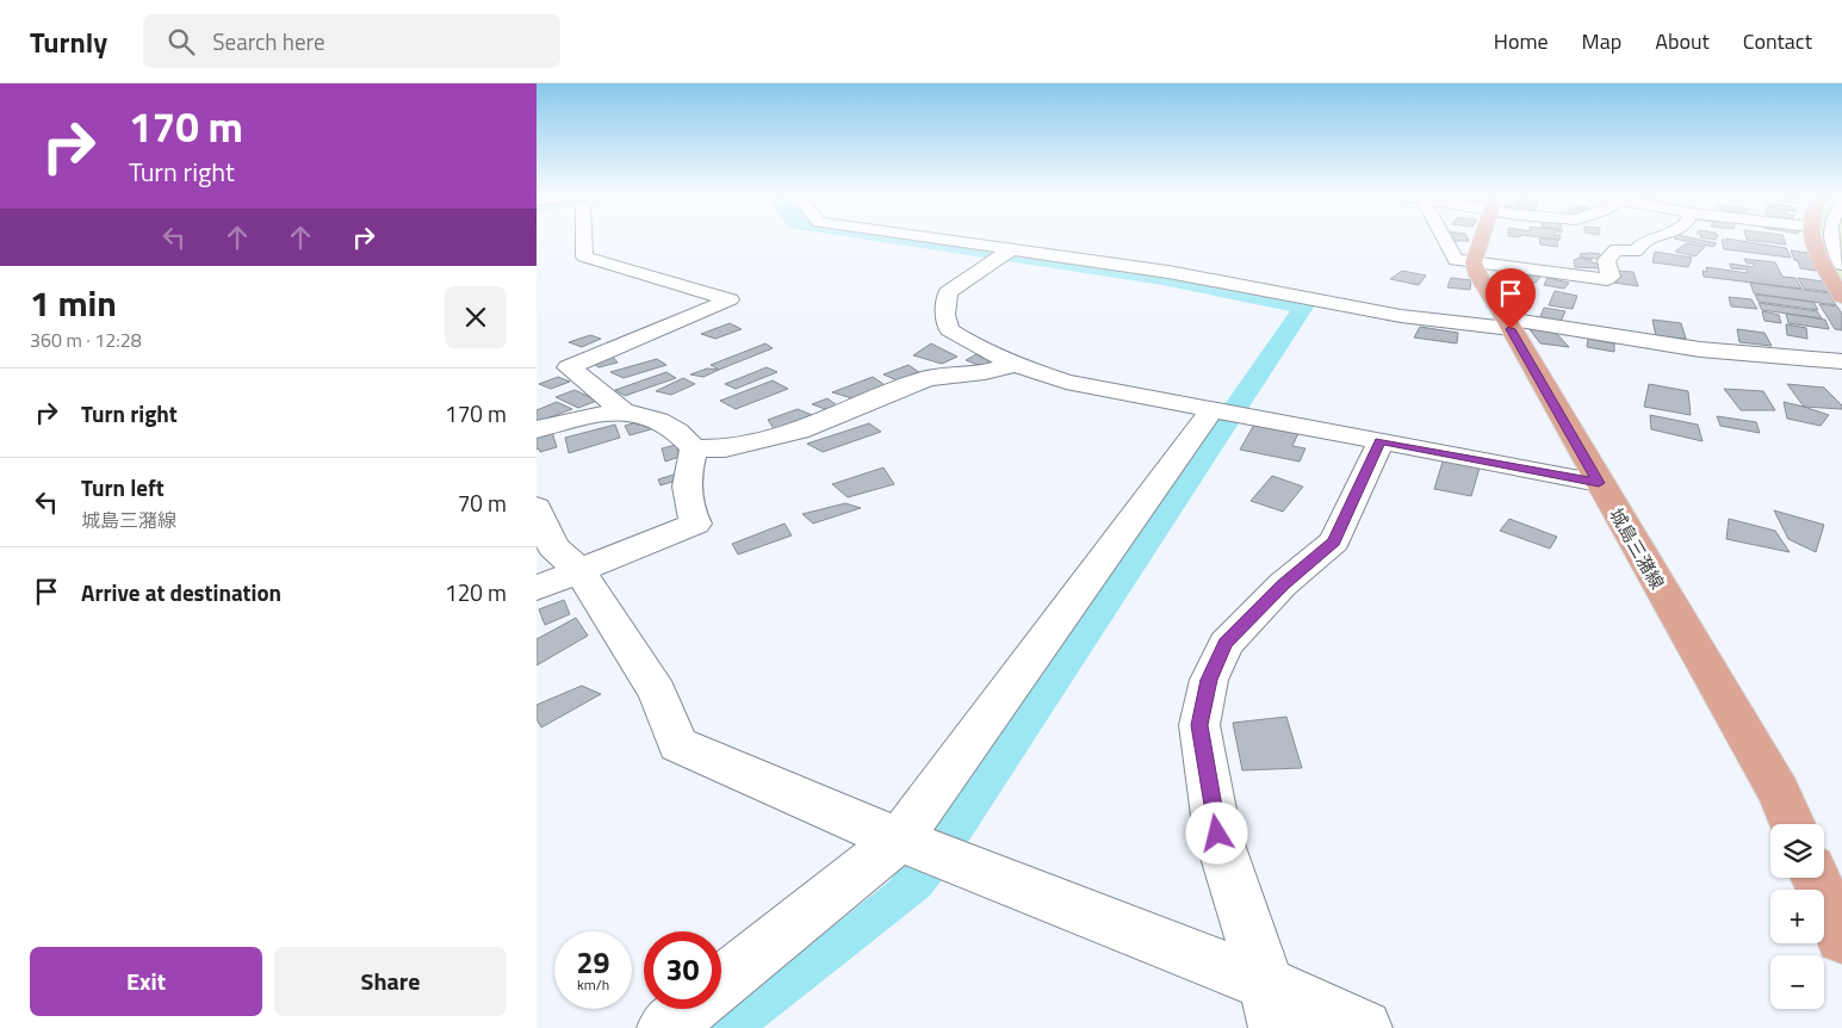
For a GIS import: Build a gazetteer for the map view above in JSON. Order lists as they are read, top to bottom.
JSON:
{
  "streets": {
    "main road": ["城島三潴線"]
  },
  "page": {
    "header": "Turnly",
    "search": "Search here",
    "nav": [
      "Home",
      "Map",
      "About",
      "Contact"
    ],
    "turn": ["170 m", "Turn right"],
    "heading": ["1 min", "360 m · 12:28"],
    "list": [
      {
        "name": "Turn right",
        "value": "170 m"
      },
      {
        "name": "Turn left",
        "note": "城島三潴線",
        "value": "70 m"
      },
      {
        "name": "Arrive at destination",
        "value": "120 m"
      }
    ],
    "map_buttons": ["+", "−"],
    "speed": "29 km/h",
    "limit": "30",
    "buttons": ["Exit", "Share"]
  }
}
